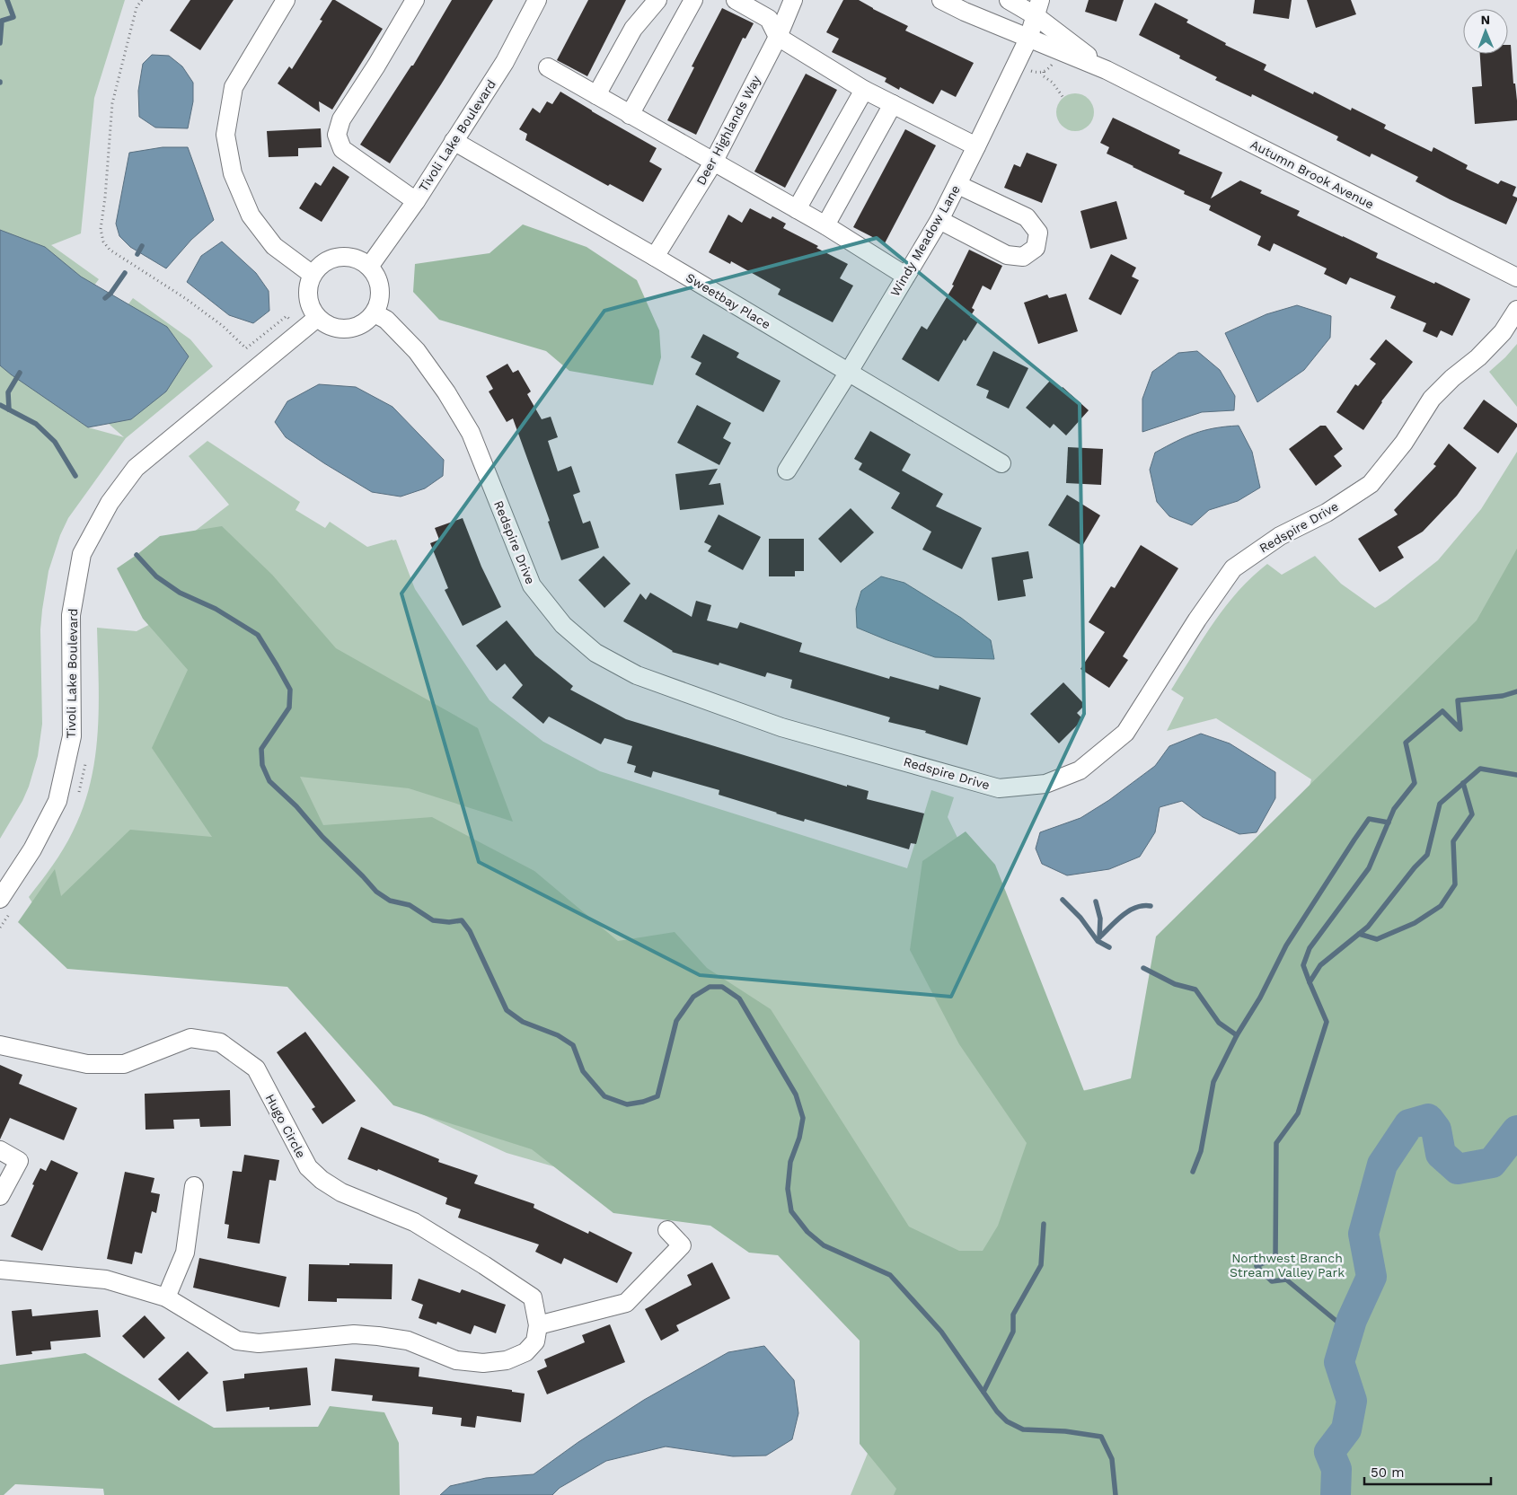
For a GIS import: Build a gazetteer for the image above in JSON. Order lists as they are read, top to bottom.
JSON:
{
  "streets": {
    "street": [
      "Deer Highlands Way",
      "Tivoli Lake Boulevard",
      "Autumn Brook Avenue",
      "Windy Meadow Lane",
      "Sweetbay Place",
      "Redspire Drive",
      "Hugo Circle"
    ]
  },
  "crossings": [
    ["Deer Highlands Way", "Sweetbay Place"],
    ["Tivoli Lake Boulevard", "Sweetbay Place"],
    ["Tivoli Lake Boulevard", "Redspire Drive"],
    ["Autumn Brook Avenue", "Windy Meadow Lane"],
    ["Windy Meadow Lane", "Sweetbay Place"]
  ],
  "parks": ["Northwest Branch Stream Valley Park"],
  "scale_bar": "50 m",
  "north": "top"
}
